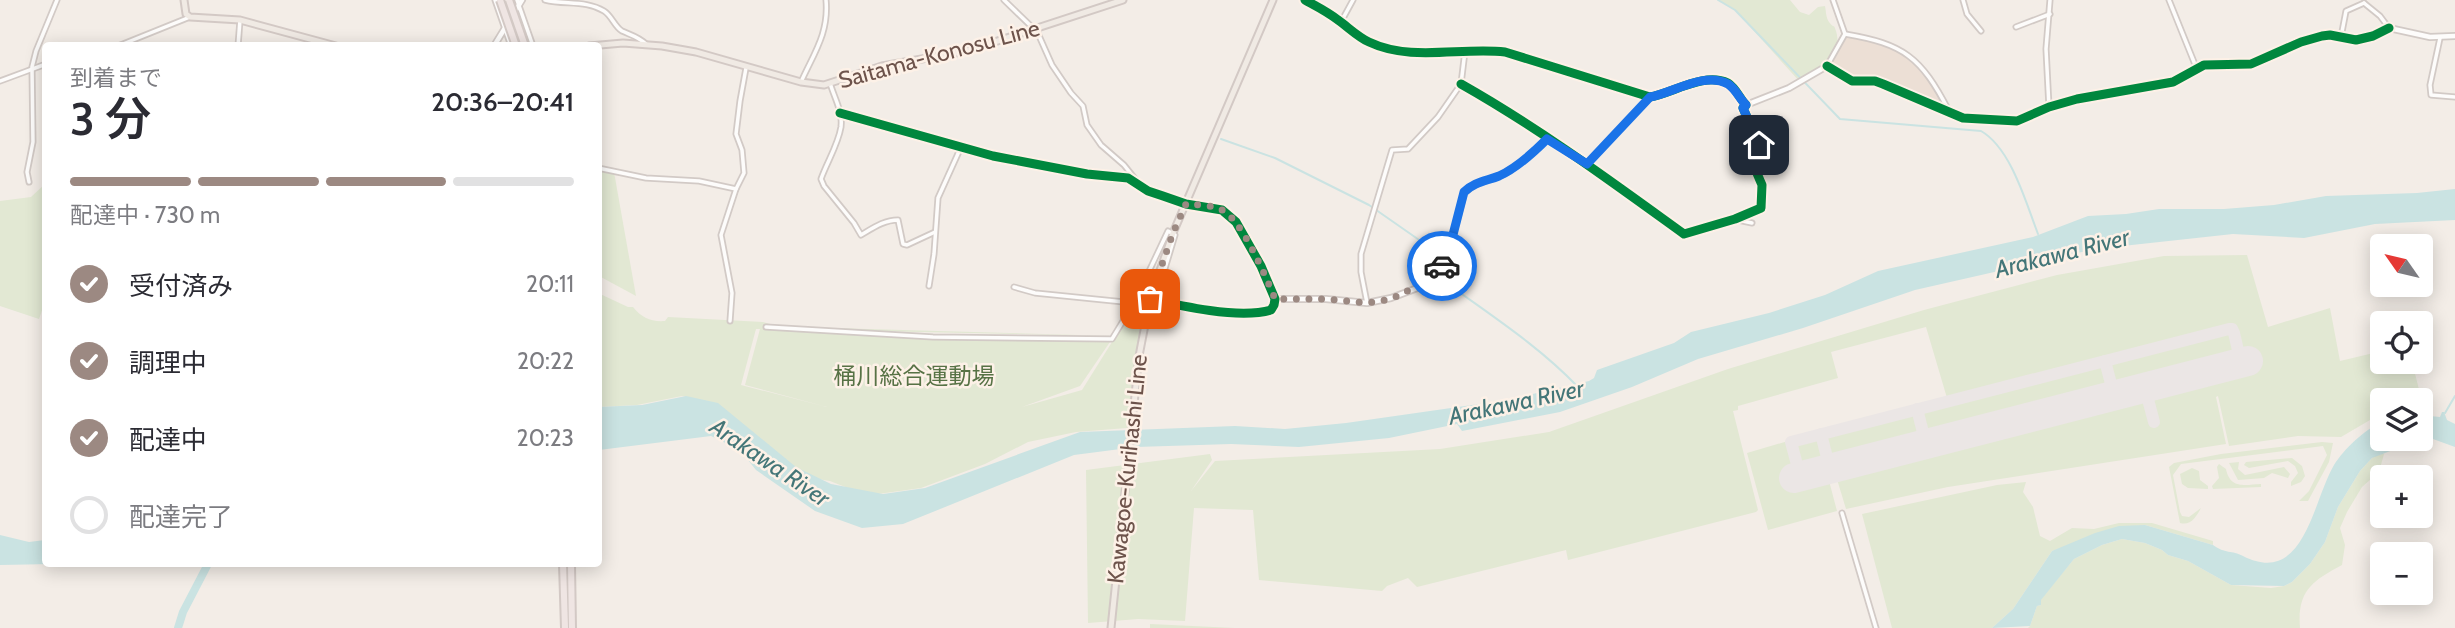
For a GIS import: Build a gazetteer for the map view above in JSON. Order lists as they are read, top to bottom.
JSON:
{
  "streets": {
    "main road": ["Saitama-Konosu Line", "Kawagoe-Kurihashi Line"]
  },
  "water": ["Arakawa River"],
  "parks": ["桶川総合運動場"],
  "north": "top left",
  "page": {
    "heading": ["3 分", "到着まで", "20:36–20:41"],
    "bar": "配達中 · 730 m",
    "map_buttons": ["+", "−"],
    "list": [
      ["受付済み", "20:11"],
      ["調理中", "20:22"],
      ["配達中", "20:23"],
      "配達完了"
    ]
  }
}
